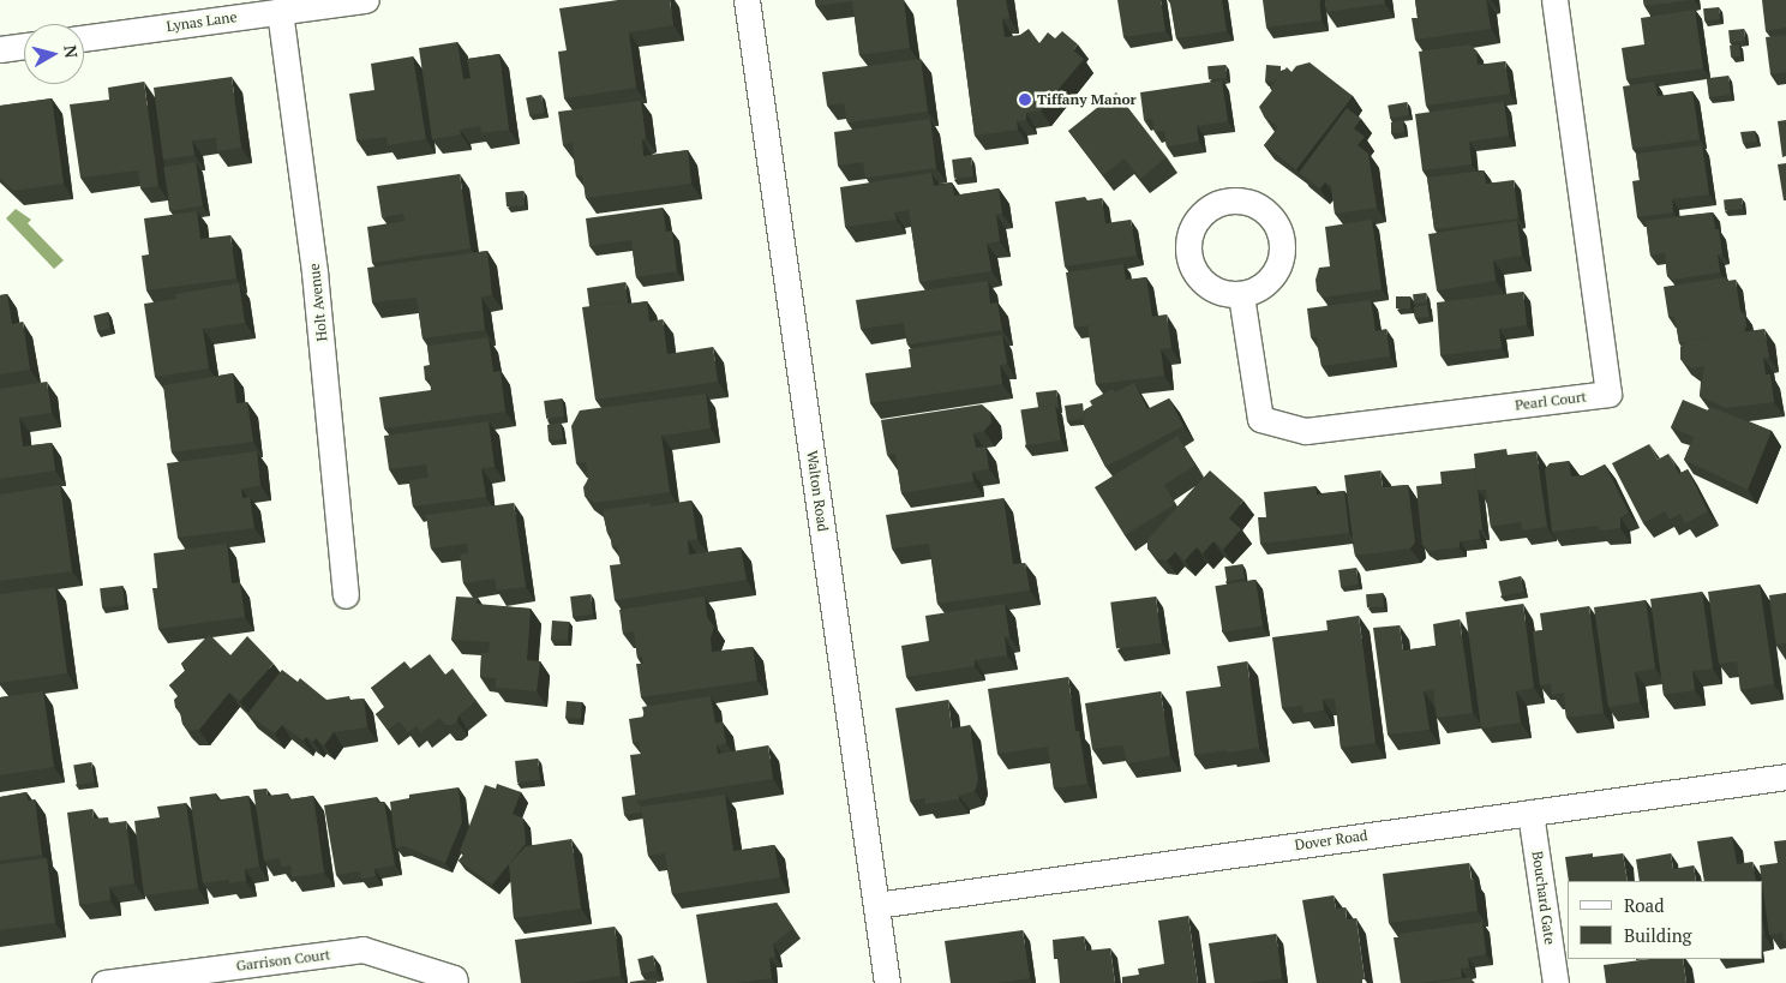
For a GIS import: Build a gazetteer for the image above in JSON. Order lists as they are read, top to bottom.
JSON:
{
  "streets": {
    "street": [
      "Lynas Lane",
      "Holt Avenue",
      "Pearl Court",
      "Walton Road",
      "Dover Road",
      "Bouchard Gate",
      "Garrison Court"
    ]
  },
  "crossings": [
    ["Lynas Lane", "Holt Avenue"],
    ["Walton Road", "Dover Road"],
    ["Dover Road", "Bouchard Gate"]
  ],
  "places": ["Tiffany Manor"],
  "legend": ["Road", "Building"],
  "north": "right"
}
